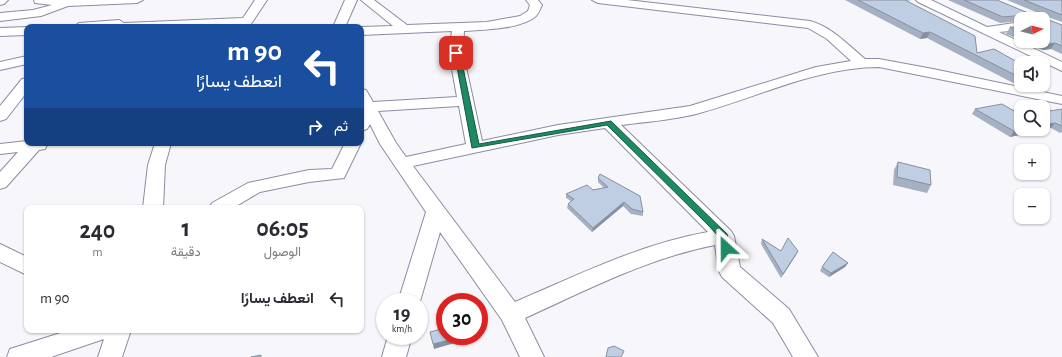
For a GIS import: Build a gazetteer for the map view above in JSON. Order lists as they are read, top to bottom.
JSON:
{
  "north": "right",
  "page": {
    "map_buttons": ["+", "−"],
    "turn": ["90 m", "انعطف يسارًا"],
    "then": "ثم",
    "eta": [
      "06:05",
      "الوصول",
      "1",
      "دقيقة",
      "240",
      "m"
    ],
    "list": [
      {
        "name": "انعطف يسارًا",
        "value": "90 m"
      }
    ],
    "speed": "19 km/h",
    "limit": "30"
  }
}
